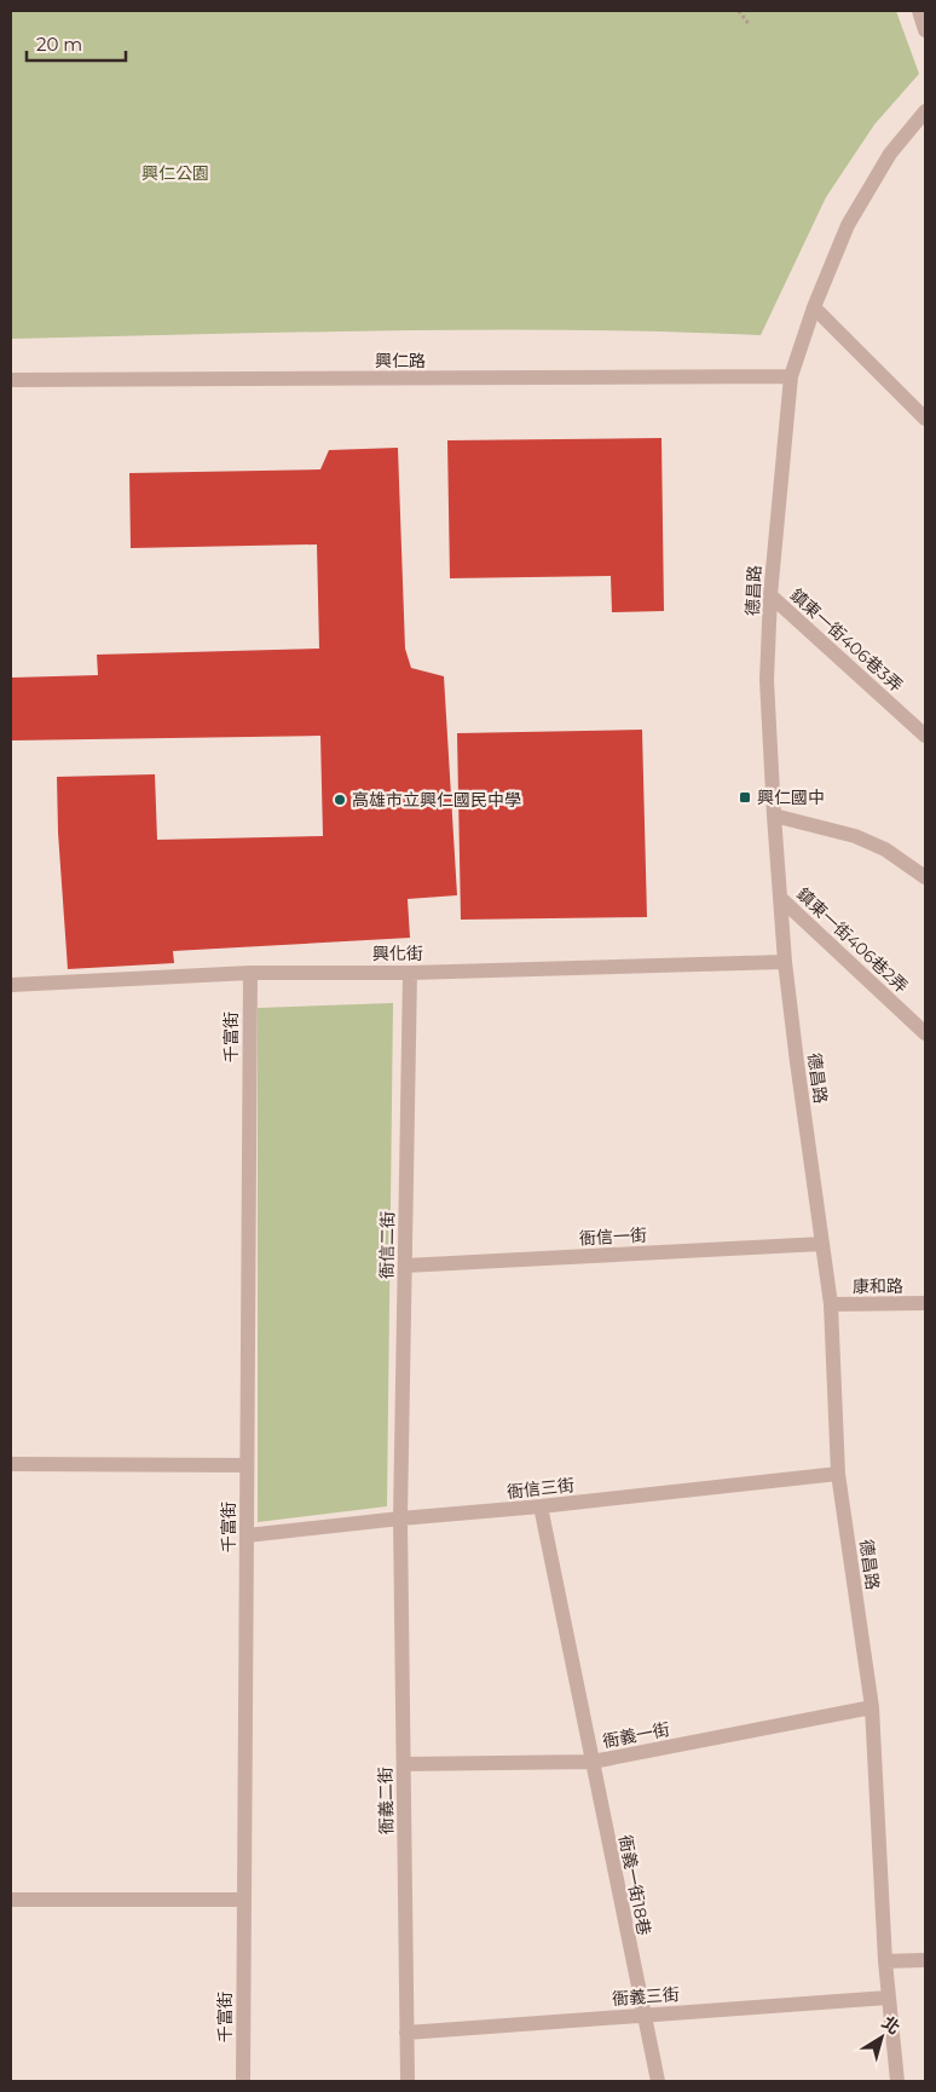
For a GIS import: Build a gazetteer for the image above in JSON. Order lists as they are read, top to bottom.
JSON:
{
  "streets": {
    "street": [
      "興仁路",
      "德昌路",
      "鎮東一街406巷3弄",
      "鎮東一街406巷2弄",
      "興化街",
      "千富街",
      "衙信一街",
      "衙信二街",
      "康和路",
      "衙信三街",
      "衙義一街",
      "衙義二街",
      "衙義一街18巷",
      "衙義三街"
    ]
  },
  "crossings": [
    ["興仁路", "德昌路"],
    ["德昌路", "鎮東一街406巷3弄"],
    ["德昌路", "鎮東一街406巷2弄"],
    ["德昌路", "興化街"],
    ["德昌路", "衙信一街"],
    ["德昌路", "康和路"],
    ["德昌路", "衙信三街"],
    ["德昌路", "衙義一街"],
    ["德昌路", "衙義三街"],
    ["興化街", "千富街"],
    ["興化街", "衙信二街"],
    ["千富街", "衙信三街"],
    ["衙信一街", "衙信二街"],
    ["衙信二街", "衙信三街"],
    ["衙信二街", "衙義二街"],
    ["衙信三街", "衙義二街"],
    ["衙信三街", "衙義一街18巷"],
    ["衙義一街", "衙義二街"],
    ["衙義一街", "衙義一街18巷"],
    ["衙義二街", "衙義三街"],
    ["衙義一街18巷", "衙義三街"]
  ],
  "parks": ["興仁公園"],
  "places": {
    "transit": ["興仁國中"],
    "other": ["高雄市立興仁國民中學"]
  },
  "scale_bar": "20 m",
  "north": "top right"
}
